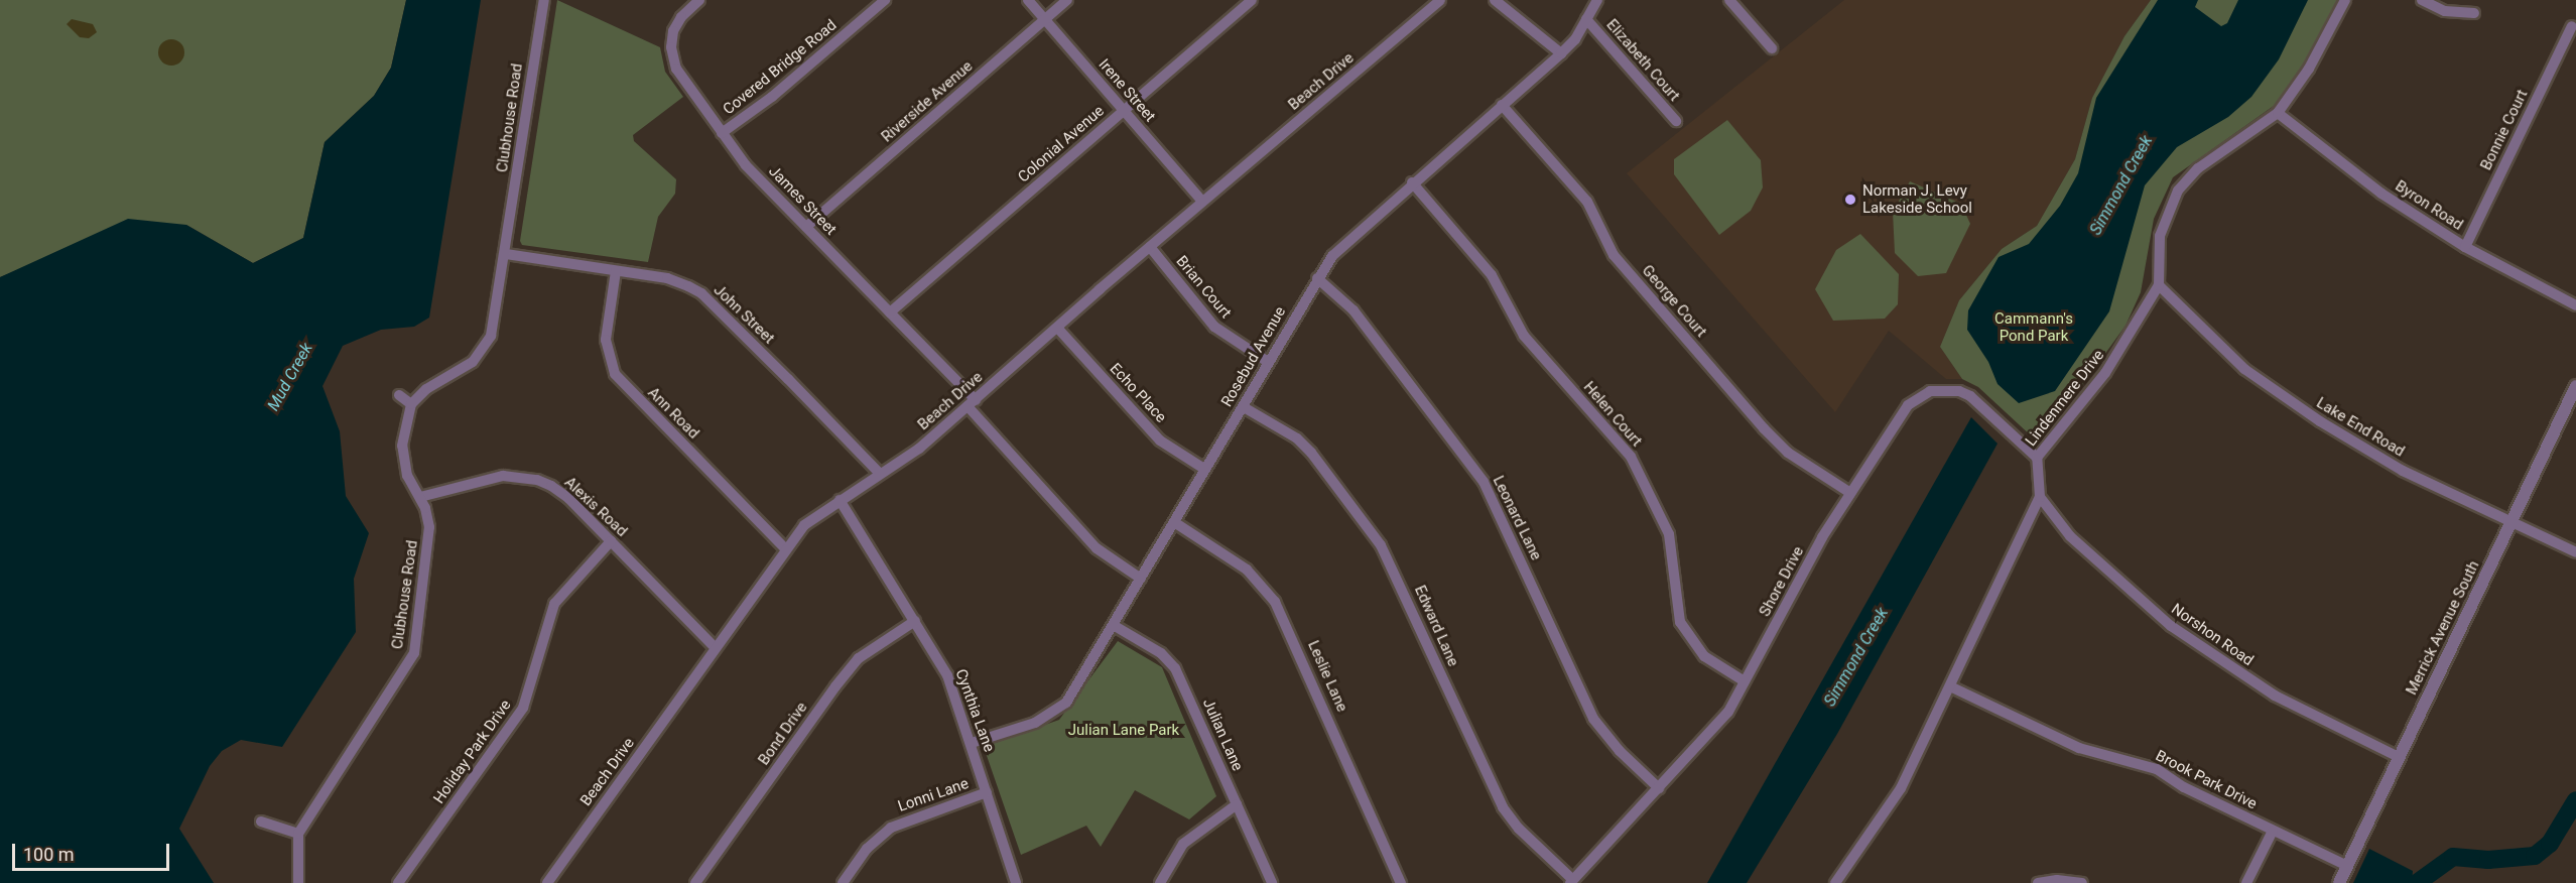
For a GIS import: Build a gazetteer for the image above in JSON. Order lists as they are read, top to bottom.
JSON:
{
  "streets": {
    "street": [
      "Elizabeth Court",
      "Covered Bridge Road",
      "Beach Drive",
      "Irene Street",
      "Riverside Avenue",
      "Clubhouse Road",
      "Bonnie Court",
      "Colonial Avenue",
      "James Street",
      "Byron Road",
      "Brian Court",
      "George Court",
      "John Street",
      "Rosebud Avenue",
      "Echo Place",
      "Lindenmere Drive",
      "Ann Road",
      "Helen Court",
      "Lake End Road",
      "Alexis Road",
      "Leonard Lane",
      "Shore Drive",
      "Edward Lane",
      "Merrick Avenue South",
      "Norshon Road",
      "Leslie Lane",
      "Cynthia Lane",
      "Bond Drive",
      "Julian Lane",
      "Holiday Park Drive",
      "Brook Park Drive",
      "Lonni Lane"
    ]
  },
  "crossings": [
    ["Elizabeth Court", "Rosebud Avenue"],
    ["Covered Bridge Road", "James Street"],
    ["Beach Drive", "Irene Street"],
    ["Beach Drive", "James Street"],
    ["Beach Drive", "Brian Court"],
    ["Beach Drive", "John Street"],
    ["Beach Drive", "Echo Place"],
    ["Beach Drive", "Ann Road"],
    ["Beach Drive", "Alexis Road"],
    ["Beach Drive", "Cynthia Lane"],
    ["Irene Street", "Riverside Avenue"],
    ["Irene Street", "Colonial Avenue"],
    ["Riverside Avenue", "James Street"],
    ["Clubhouse Road", "John Street"],
    ["Clubhouse Road", "Alexis Road"],
    ["Bonnie Court", "Byron Road"],
    ["Colonial Avenue", "James Street"],
    ["James Street", "Rosebud Avenue"],
    ["Brian Court", "Rosebud Avenue"],
    ["George Court", "Rosebud Avenue"],
    ["George Court", "Shore Drive"],
    ["John Street", "Ann Road"],
    ["Rosebud Avenue", "Echo Place"],
    ["Rosebud Avenue", "Helen Court"],
    ["Rosebud Avenue", "Leonard Lane"],
    ["Rosebud Avenue", "Edward Lane"],
    ["Rosebud Avenue", "Leslie Lane"],
    ["Rosebud Avenue", "Cynthia Lane"],
    ["Rosebud Avenue", "Julian Lane"],
    ["Lindenmere Drive", "Lake End Road"],
    ["Lindenmere Drive", "Shore Drive"],
    ["Lindenmere Drive", "Norshon Road"],
    ["Helen Court", "Shore Drive"],
    ["Lake End Road", "Merrick Avenue South"],
    ["Alexis Road", "Holiday Park Drive"],
    ["Leonard Lane", "Shore Drive"],
    ["Shore Drive", "Edward Lane"],
    ["Merrick Avenue South", "Norshon Road"],
    ["Merrick Avenue South", "Brook Park Drive"],
    ["Cynthia Lane", "Bond Drive"],
    ["Cynthia Lane", "Lonni Lane"]
  ],
  "water": ["Simmond Creek", "Mud Creek"],
  "parks": ["Cammann's Pond Park", "Julian Lane Park"],
  "places": ["Norman J. Levy Lakeside School"],
  "scale_bar": "100 m"
}
